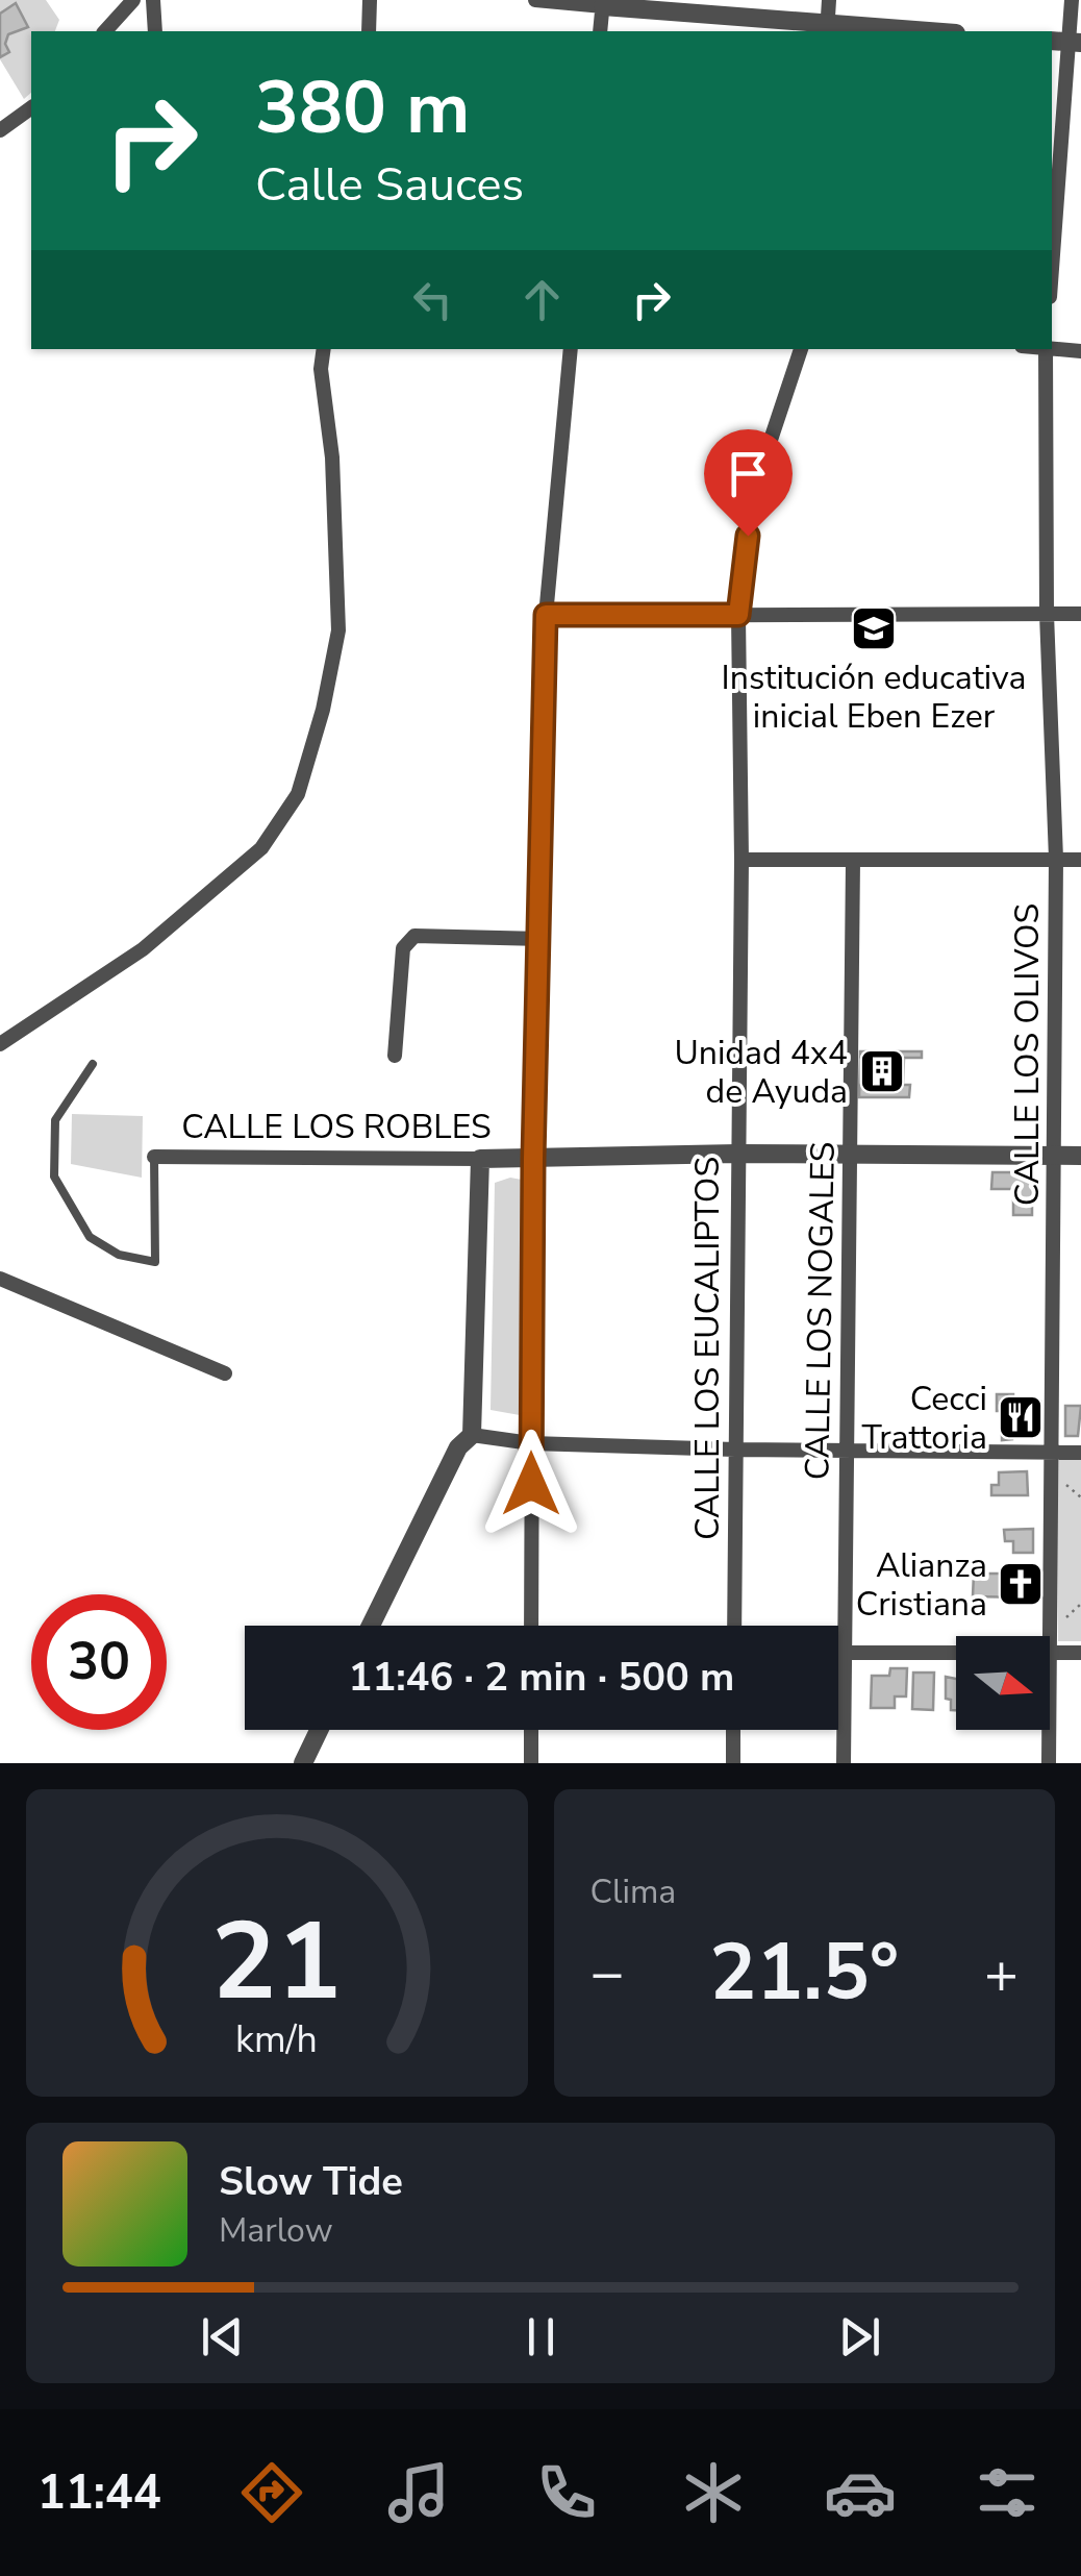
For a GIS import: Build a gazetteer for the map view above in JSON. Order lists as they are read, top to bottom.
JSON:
{
  "streets": {
    "street": [
      "CALLE LOS OLIVOS",
      "CALLE LOS ROBLES",
      "CALLE LOS NOGALES",
      "CALLE LOS EUCALIPTOS"
    ]
  },
  "crossings": [
    ["CALLE LOS OLIVOS", "CALLE LOS ROBLES"],
    ["CALLE LOS ROBLES", "CALLE LOS NOGALES"],
    ["CALLE LOS ROBLES", "CALLE LOS EUCALIPTOS"]
  ],
  "places": {
    "school or university": ["Institución educativa inicial Eben Ezer"],
    "building": ["Unidad 4x4 de Ayuda"],
    "restaurant": ["Cecci Trattoria"],
    "church": ["Alianza Cristiana"]
  },
  "north": "right",
  "page": {
    "turn": ["380 m", "Calle Sauces"],
    "limit": "30",
    "trip": "11:46 · 2 min · 500 m",
    "tile": "Clima",
    "heat": ["−", "21.5°", "+"],
    "song": ["Slow Tide", "Marlow"],
    "tabs": "11:44",
    "gauge": ["21", "km/h"]
  }
}
